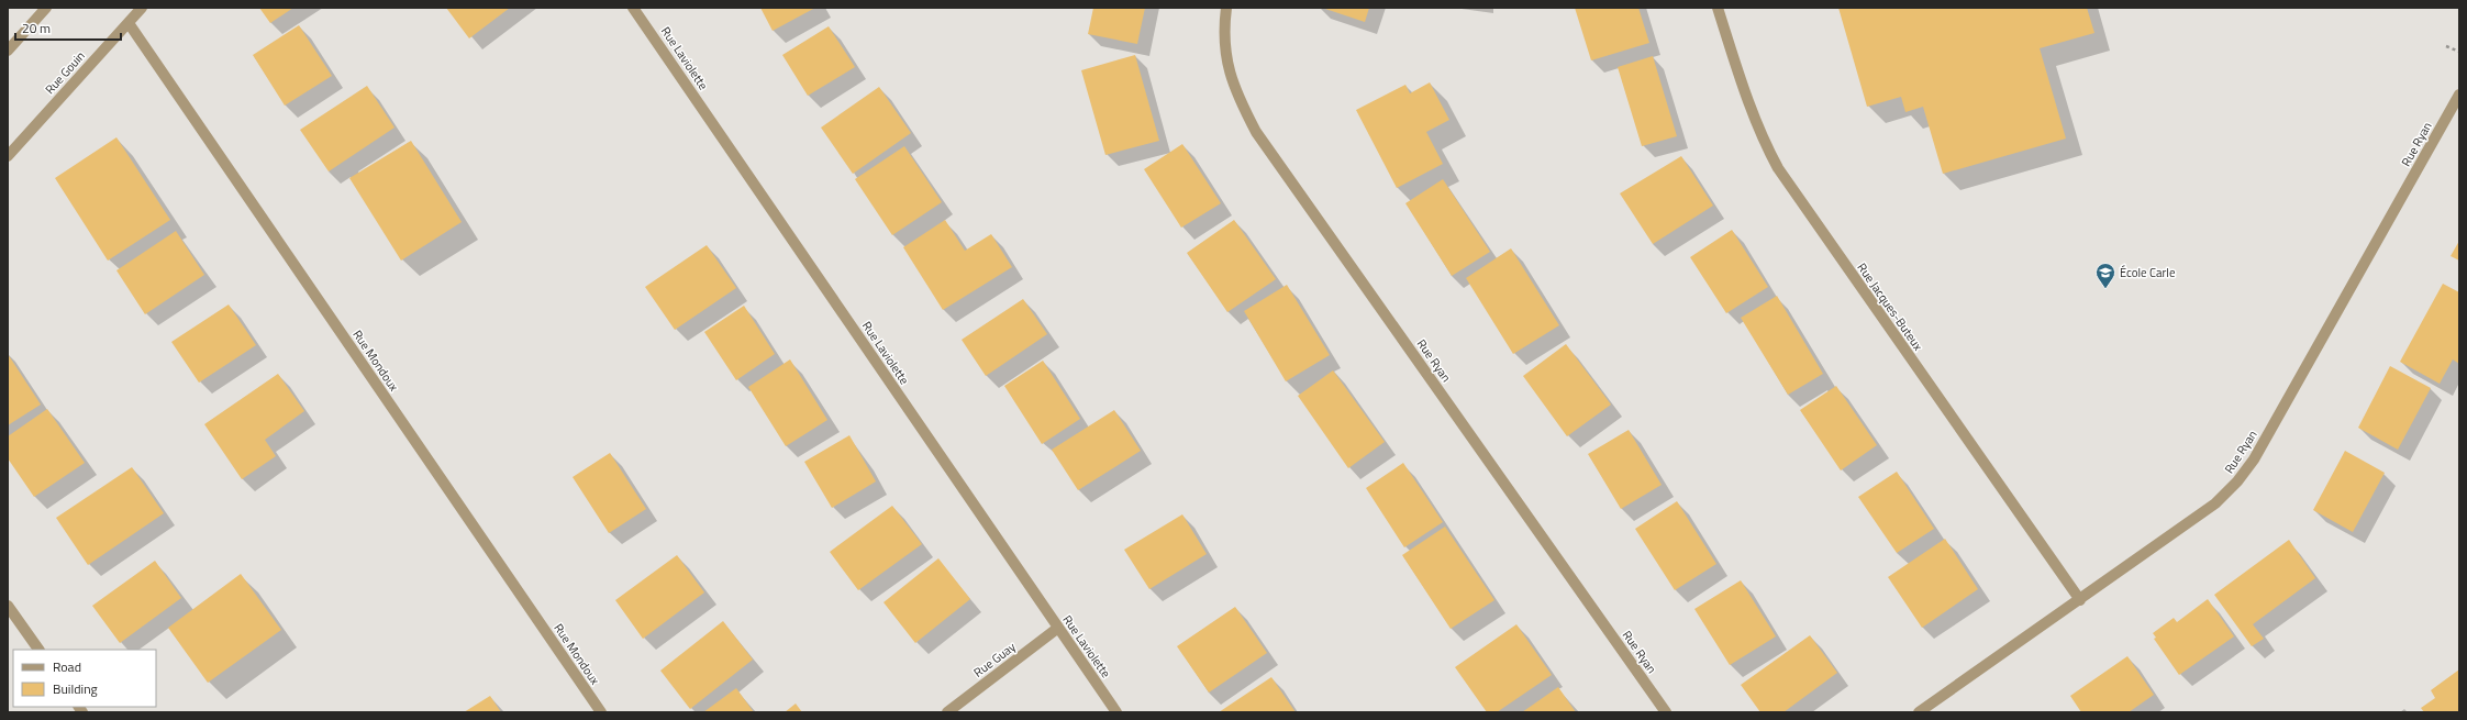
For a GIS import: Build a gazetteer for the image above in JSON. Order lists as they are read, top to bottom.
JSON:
{
  "streets": {
    "street": [
      "Rue Laviolette",
      "Rue Gouin",
      "Rue Ryan",
      "Rue Jacques-Buteux",
      "Rue Mondoux",
      "Rue Guay"
    ]
  },
  "crossings": [
    ["Rue Laviolette", "Rue Guay"],
    ["Rue Gouin", "Rue Mondoux"],
    ["Rue Ryan", "Rue Jacques-Buteux"]
  ],
  "places": {
    "school or university": ["École Carle"]
  },
  "legend": ["Road", "Building"],
  "scale_bar": "20 m"
}
